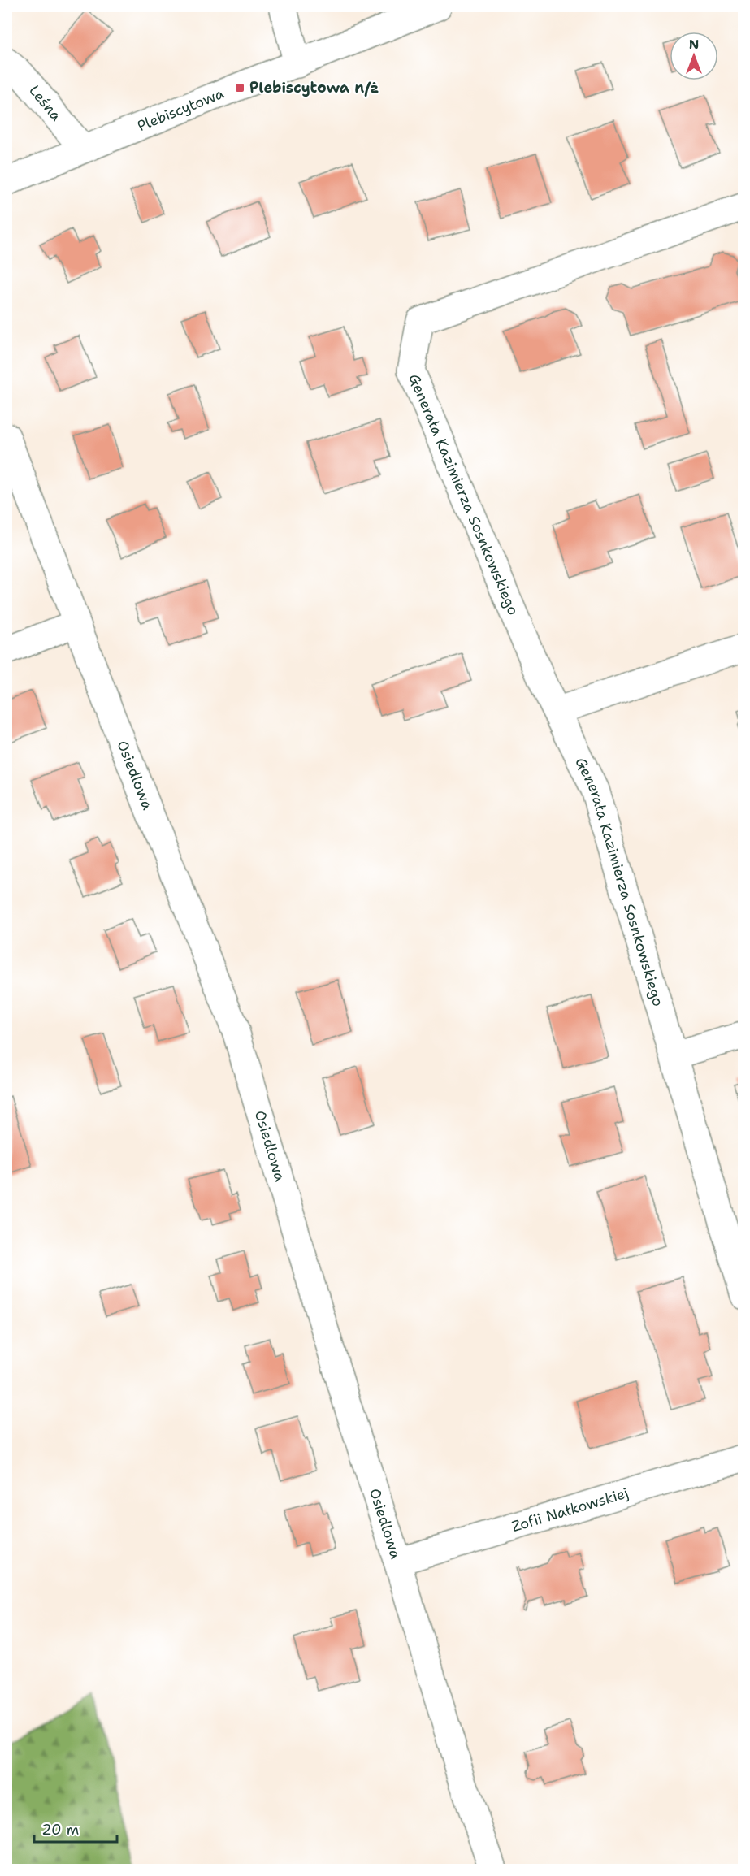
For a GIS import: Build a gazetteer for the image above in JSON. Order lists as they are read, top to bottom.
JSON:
{
  "streets": {
    "street": [
      "Leśna",
      "Plebiscytowa",
      "Generała Kazimierza Sosnkowskiego",
      "Osiedlowa",
      "Zofii Nałkowskiej"
    ]
  },
  "crossings": [
    ["Leśna", "Plebiscytowa"],
    ["Osiedlowa", "Zofii Nałkowskiej"]
  ],
  "places": {
    "transit": ["Plebiscytowa n/ż"]
  },
  "scale_bar": "20 m",
  "north": "top"
}
